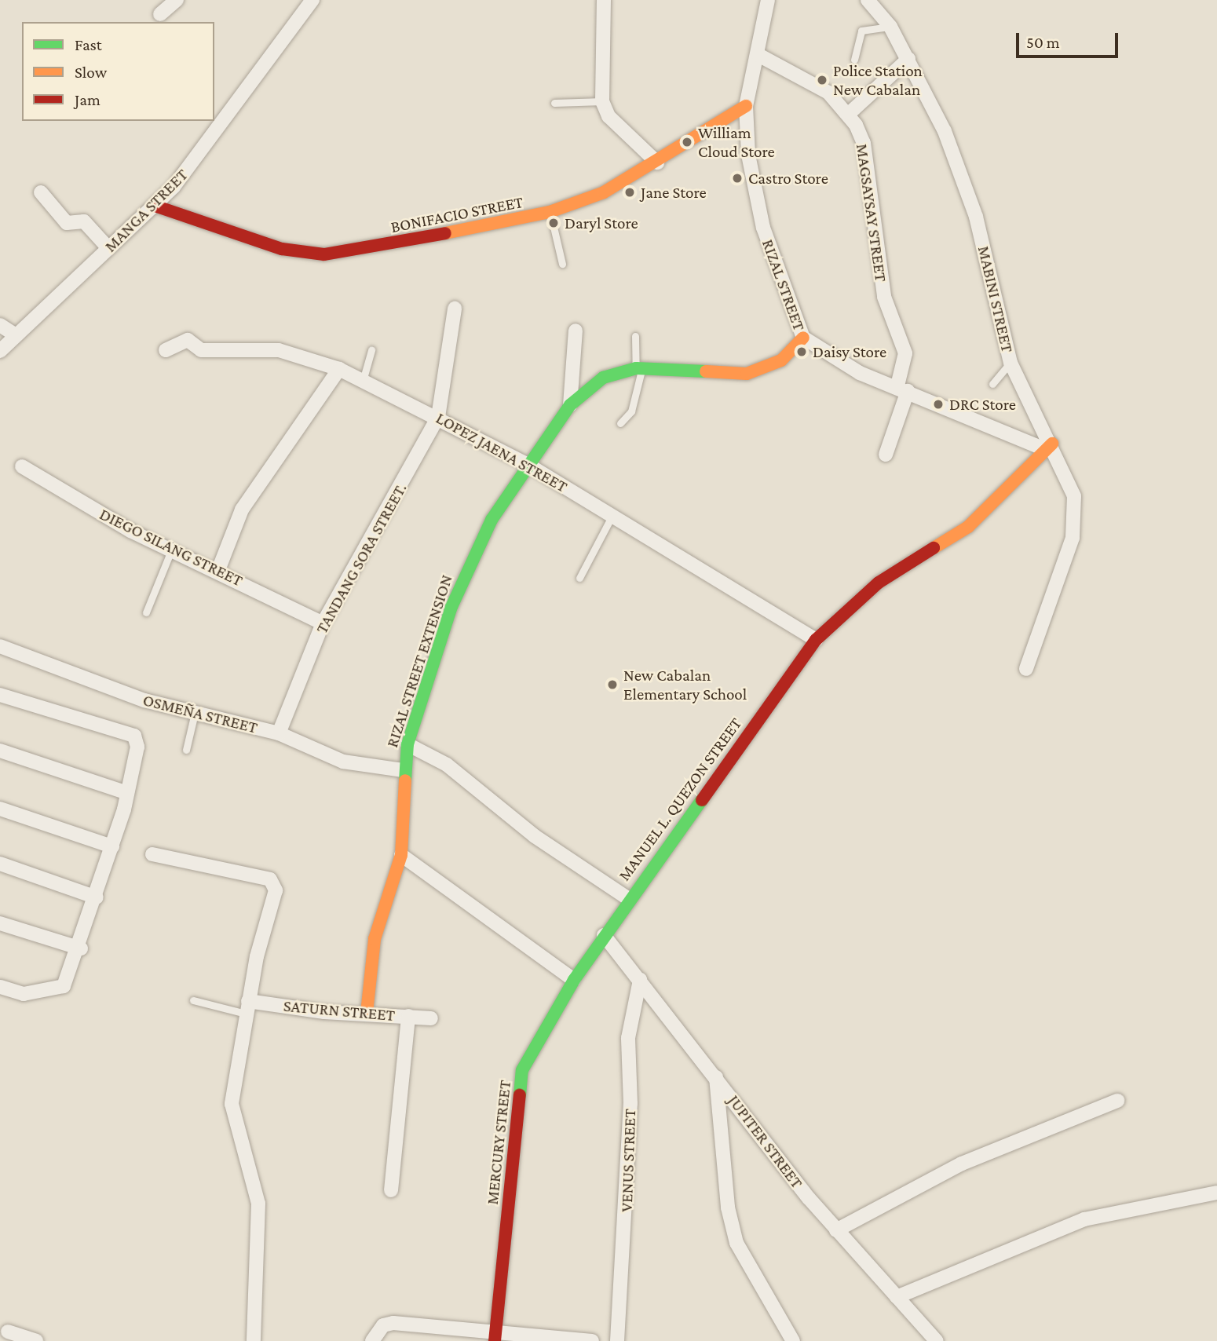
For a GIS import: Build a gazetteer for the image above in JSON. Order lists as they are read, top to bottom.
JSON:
{
  "streets": {
    "street": [
      "MANGA STREET",
      "MAGSAYSAY STREET",
      "BONIFACIO STREET",
      "RIZAL STREET",
      "MABINI STREET",
      "LOPEZ JAENA STREET",
      "DIEGO SILANG STREET",
      "TANDANG SORA STREET.",
      "RIZAL STREET EXTENSION",
      "OSMEÑA STREET",
      "MANUEL L. QUEZON STREET",
      "SATURN STREET",
      "JUPITER STREET",
      "MERCURY STREET",
      "VENUS STREET"
    ]
  },
  "crossings": [
    ["MANGA STREET", "BONIFACIO STREET"],
    ["MAGSAYSAY STREET", "RIZAL STREET"],
    ["BONIFACIO STREET", "RIZAL STREET"],
    ["RIZAL STREET", "MABINI STREET"],
    ["RIZAL STREET", "RIZAL STREET EXTENSION"],
    ["RIZAL STREET", "MANUEL L. QUEZON STREET"],
    ["MABINI STREET", "MANUEL L. QUEZON STREET"],
    ["LOPEZ JAENA STREET", "TANDANG SORA STREET."],
    ["LOPEZ JAENA STREET", "RIZAL STREET EXTENSION"],
    ["LOPEZ JAENA STREET", "MANUEL L. QUEZON STREET"],
    ["DIEGO SILANG STREET", "TANDANG SORA STREET."],
    ["TANDANG SORA STREET.", "OSMEÑA STREET"],
    ["RIZAL STREET EXTENSION", "OSMEÑA STREET"],
    ["RIZAL STREET EXTENSION", "SATURN STREET"],
    ["MANUEL L. QUEZON STREET", "JUPITER STREET"],
    ["MANUEL L. QUEZON STREET", "MERCURY STREET"],
    ["JUPITER STREET", "MERCURY STREET"],
    ["JUPITER STREET", "VENUS STREET"]
  ],
  "places": [
    "Police Station New Cabalan",
    "William Cloud Store",
    "Castro Store",
    "Jane Store",
    "Daryl Store",
    "Daisy Store",
    "DRC Store",
    "New Cabalan Elementary School"
  ],
  "legend": ["Fast", "Slow", "Jam"],
  "scale_bar": "50 m"
}
